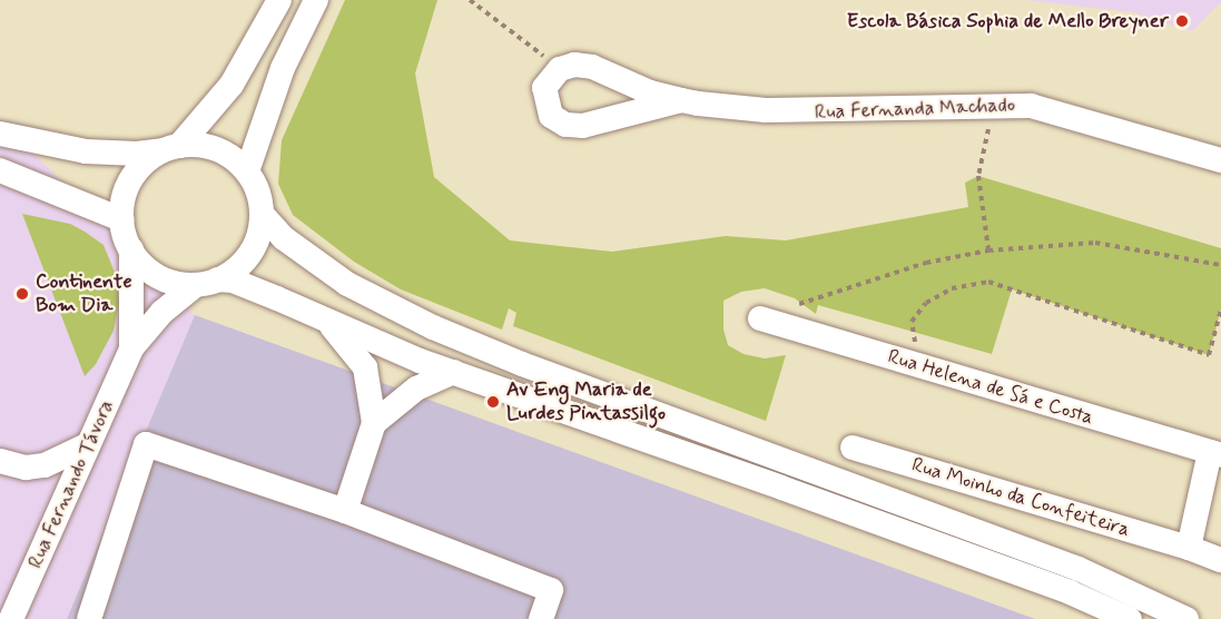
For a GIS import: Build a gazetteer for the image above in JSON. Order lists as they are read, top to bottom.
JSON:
{
  "streets": {
    "street": [
      "Rua Fernanda Machado",
      "Rua Helena de Sá e Costa",
      "Rua Fernando Távora",
      "Rua Moinho da Confeiteira"
    ]
  },
  "places": ["Escola Básica Sophia de Mello Breyner", "Continente Bom Dia", "Av Eng Maria de Lurdes Pintassilgo"]
}
